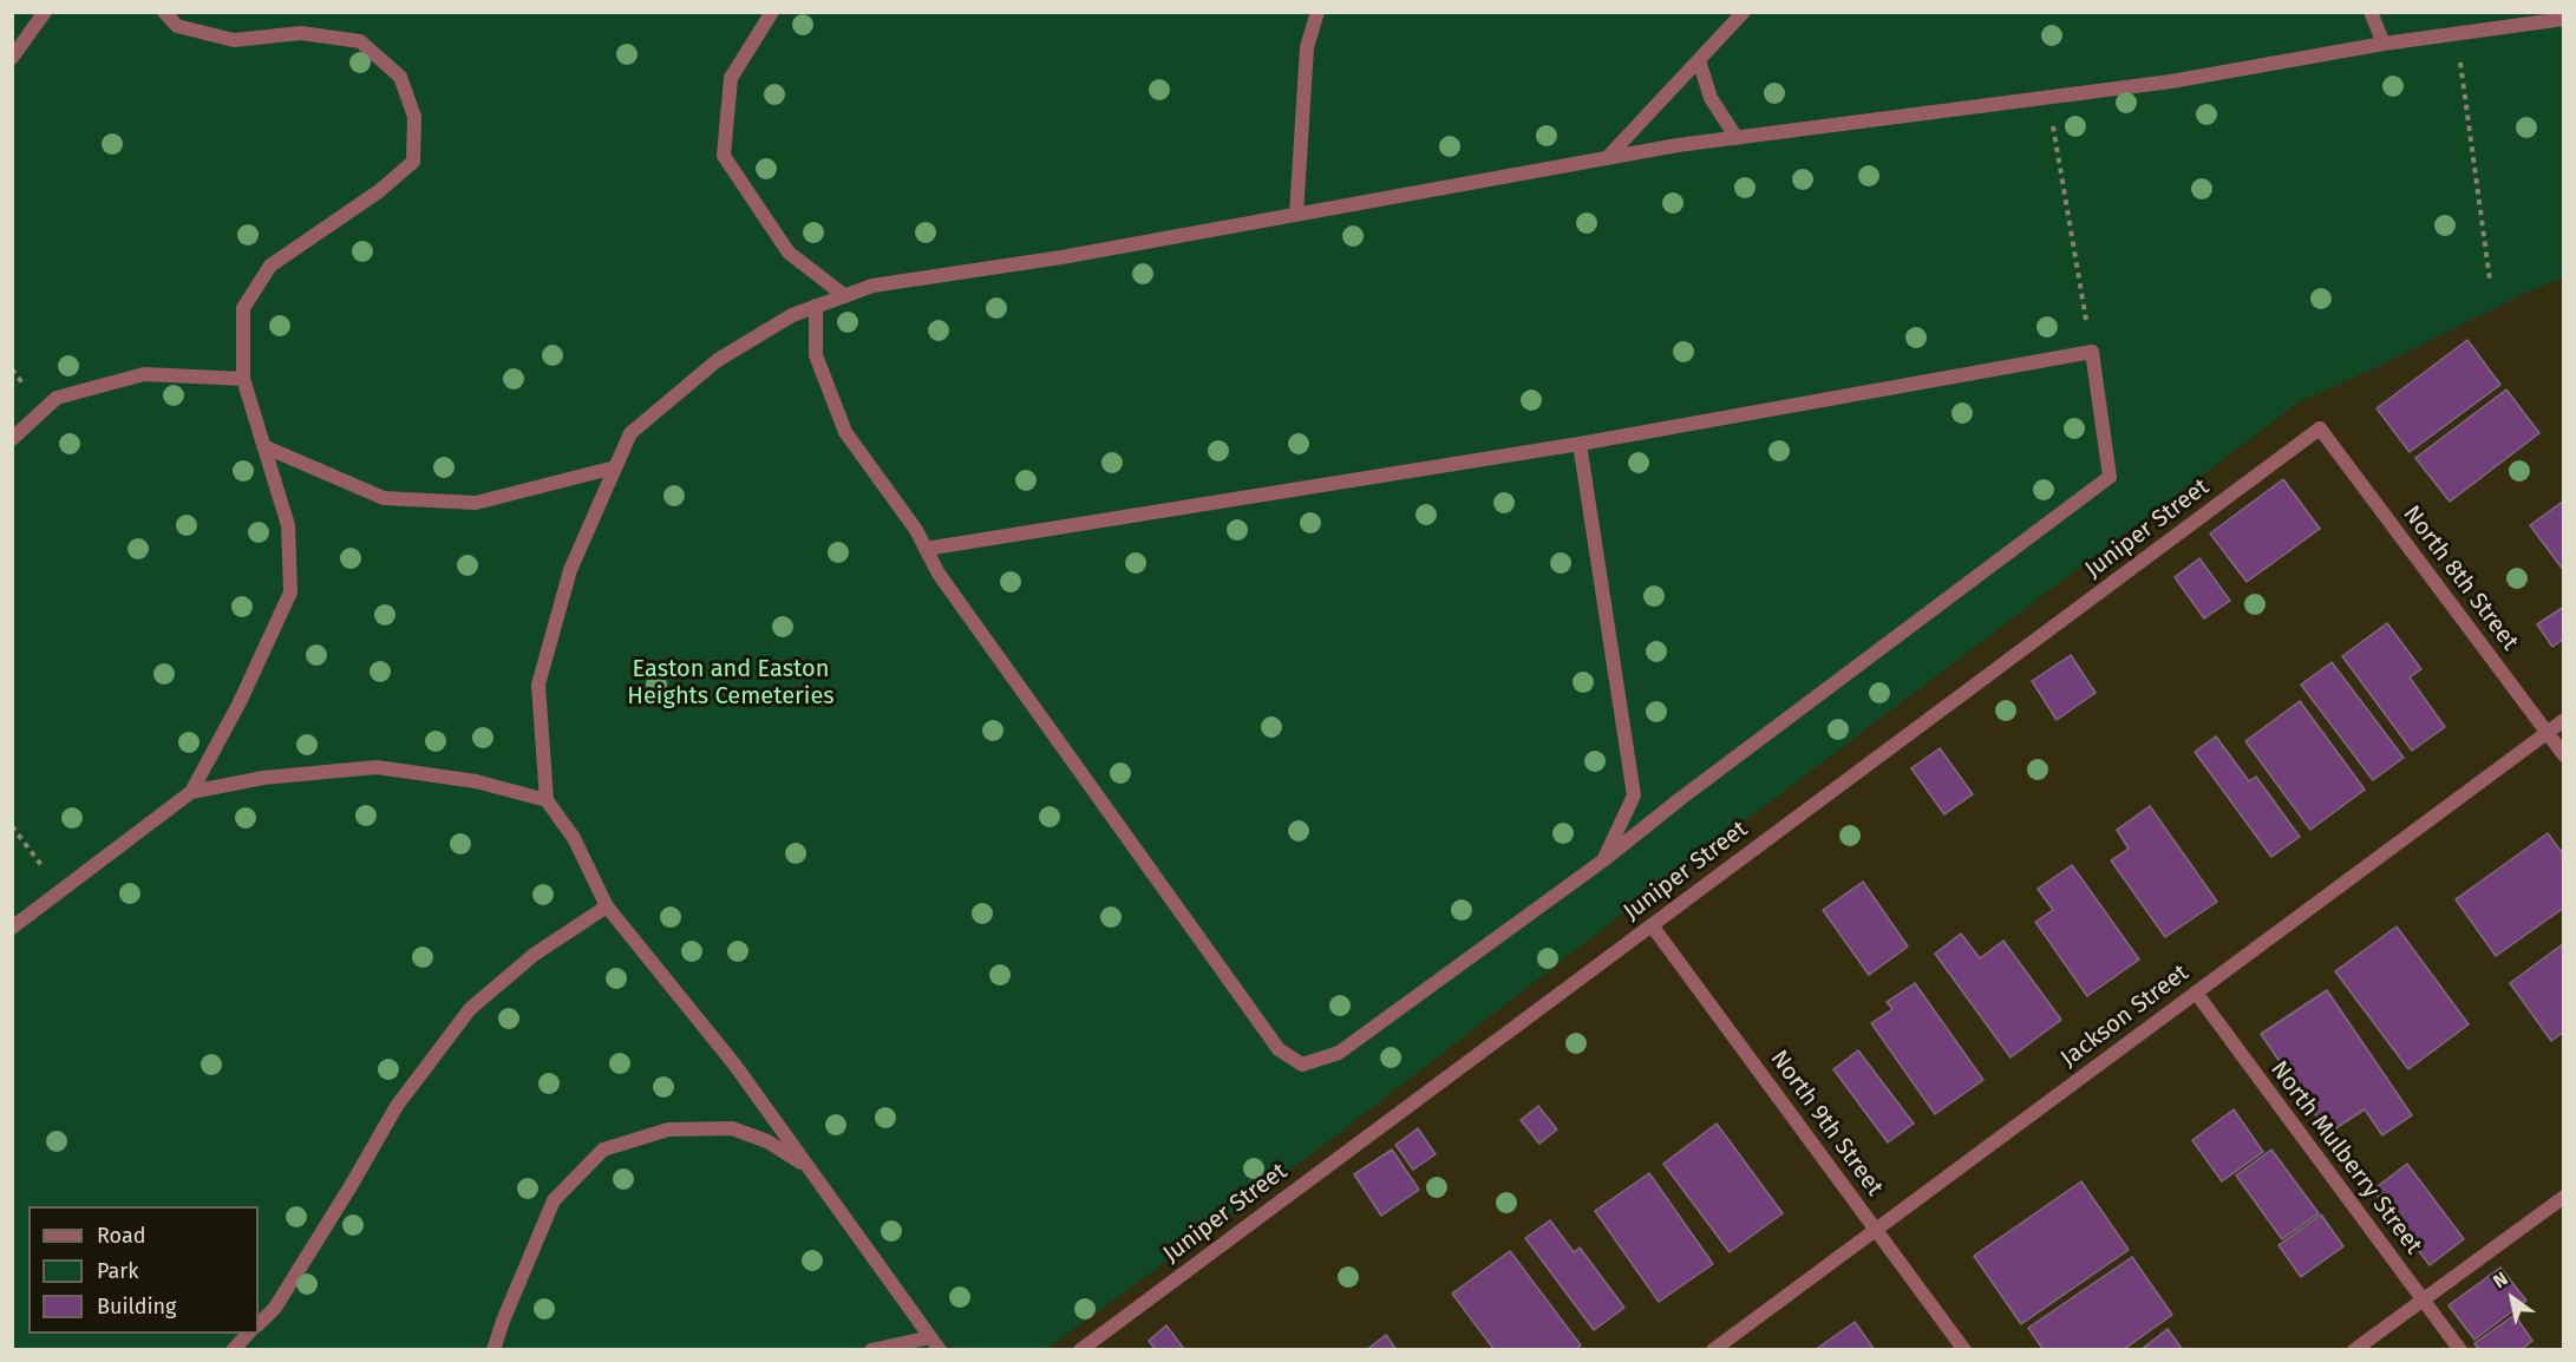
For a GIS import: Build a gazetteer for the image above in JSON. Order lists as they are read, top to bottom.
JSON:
{
  "streets": {
    "street": [
      "Juniper Street",
      "North 8th Street",
      "Jackson Street",
      "North 9th Street",
      "North Mulberry Street"
    ]
  },
  "crossings": [
    ["Juniper Street", "North 8th Street"],
    ["Juniper Street", "North 9th Street"],
    ["North 8th Street", "Jackson Street"],
    ["Jackson Street", "North 9th Street"],
    ["Jackson Street", "North Mulberry Street"]
  ],
  "parks": ["Easton and Easton Heights Cemeteries"],
  "legend": ["Road", "Park", "Building"],
  "north": "top left"
}
